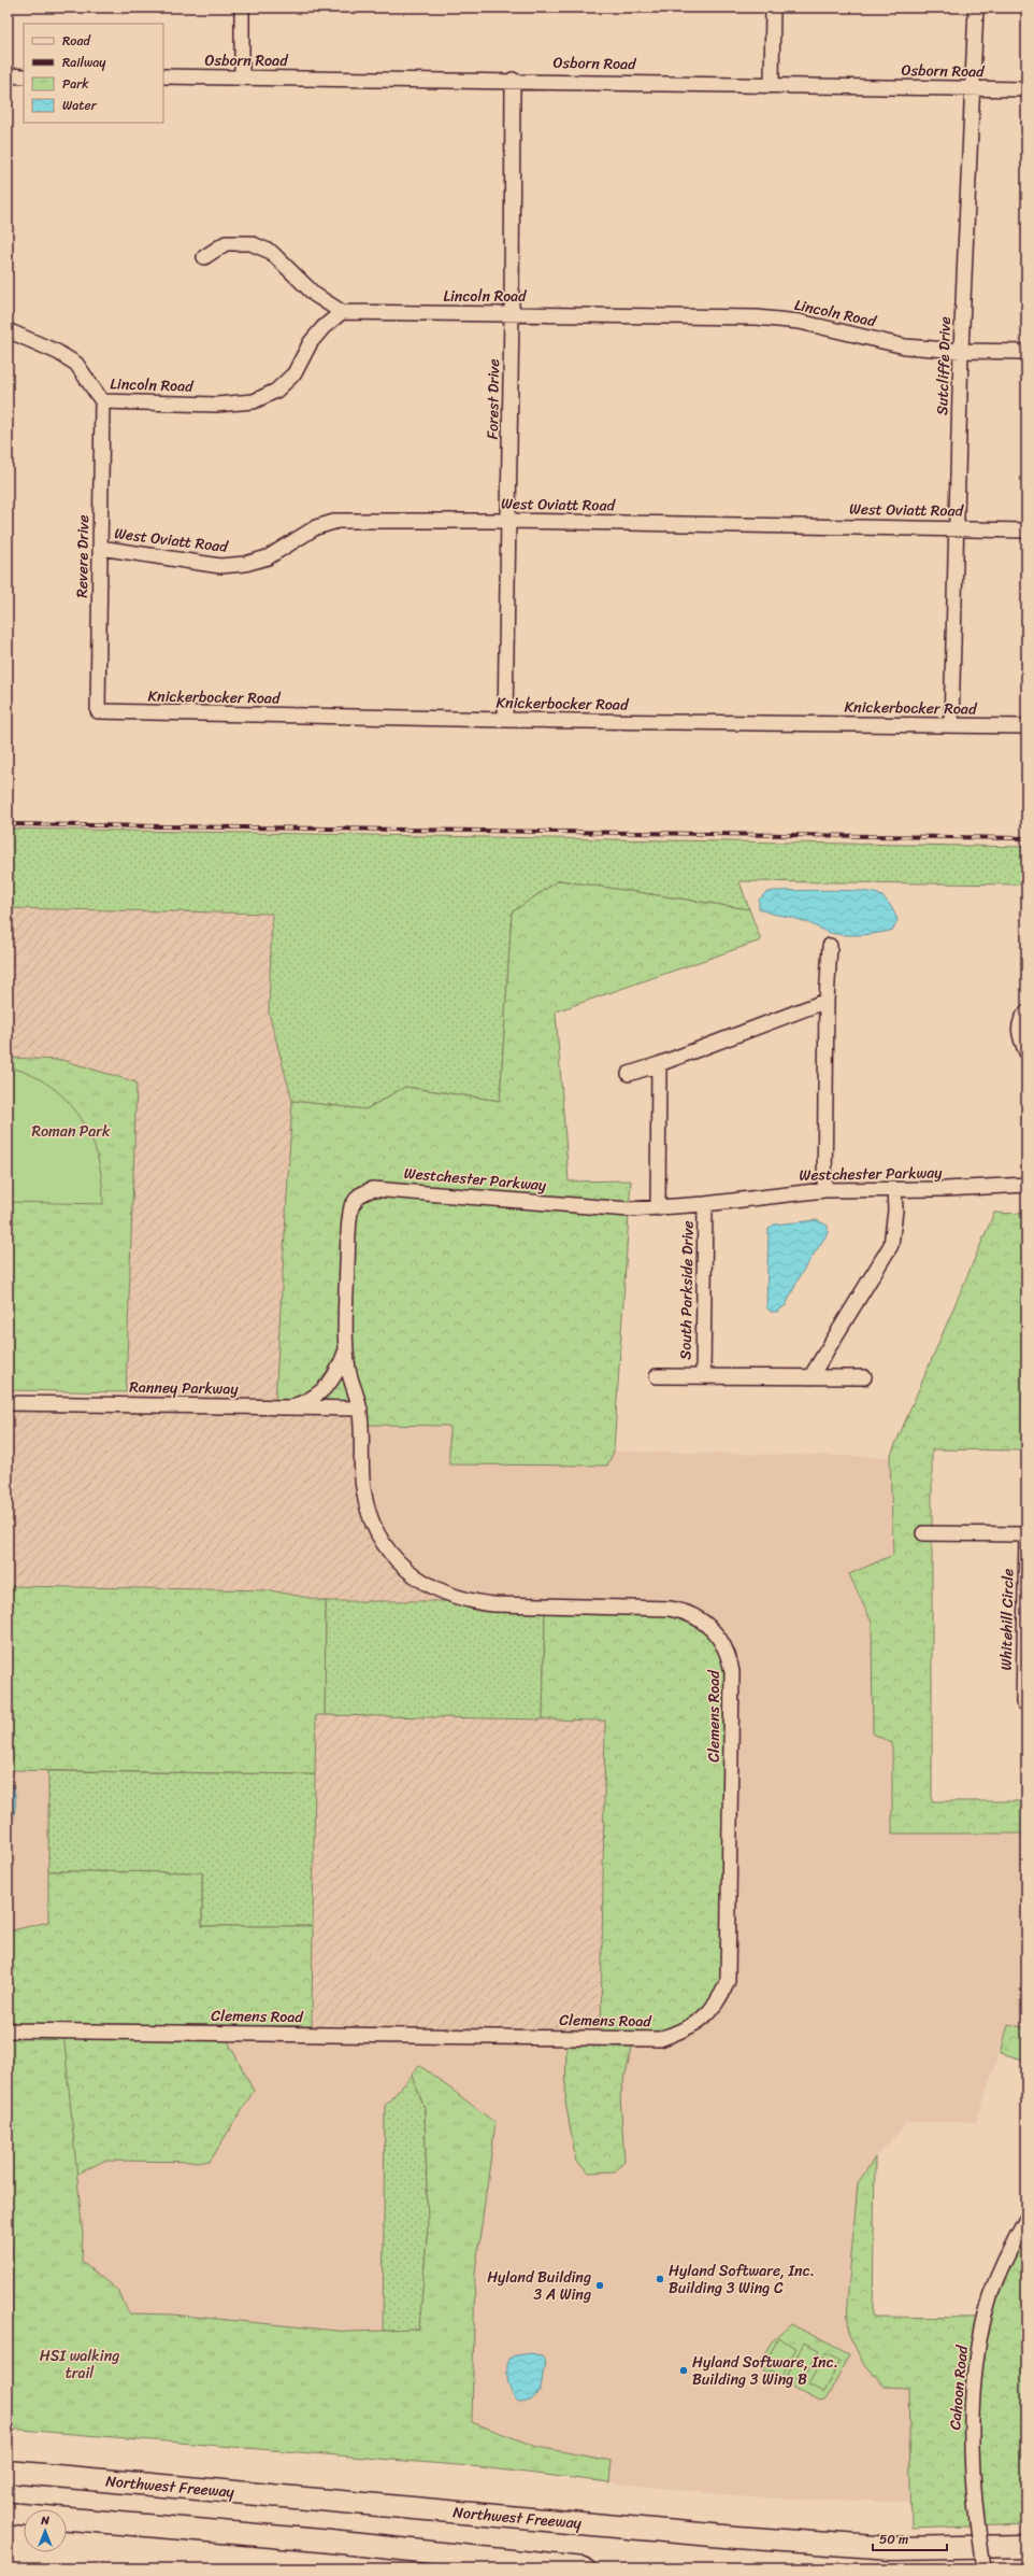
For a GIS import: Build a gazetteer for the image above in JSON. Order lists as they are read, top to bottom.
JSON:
{
  "streets": {
    "highway": ["Northwest Freeway"],
    "street": [
      "Osborn Road",
      "Lincoln Road",
      "Sutcliffe Drive",
      "Forest Drive",
      "West Oviatt Road",
      "Revere Drive",
      "Knickerbocker Road",
      "Westchester Parkway",
      "South Parkside Drive",
      "Ranney Parkway",
      "Whitehill Circle",
      "Clemens Road",
      "Cahoon Road"
    ]
  },
  "crossings": [
    ["Osborn Road", "Sutcliffe Drive"],
    ["Osborn Road", "Forest Drive"],
    ["Lincoln Road", "Sutcliffe Drive"],
    ["Lincoln Road", "Forest Drive"],
    ["Lincoln Road", "Revere Drive"],
    ["Sutcliffe Drive", "West Oviatt Road"],
    ["Sutcliffe Drive", "Knickerbocker Road"],
    ["Forest Drive", "West Oviatt Road"],
    ["Forest Drive", "Knickerbocker Road"],
    ["West Oviatt Road", "Revere Drive"],
    ["Revere Drive", "Knickerbocker Road"],
    ["Westchester Parkway", "South Parkside Drive"],
    ["Westchester Parkway", "Ranney Parkway"],
    ["Westchester Parkway", "Clemens Road"]
  ],
  "parks": ["Roman Park", "HSI walking trail"],
  "places": ["Hyland Software, Inc. Building 3 Wing C", "Hyland Building 3 A Wing", "Hyland Software, Inc. Building 3 Wing B"],
  "legend": [
    "Road",
    "Railway",
    "Park",
    "Water"
  ],
  "scale_bar": "50 m",
  "north": "top"
}
